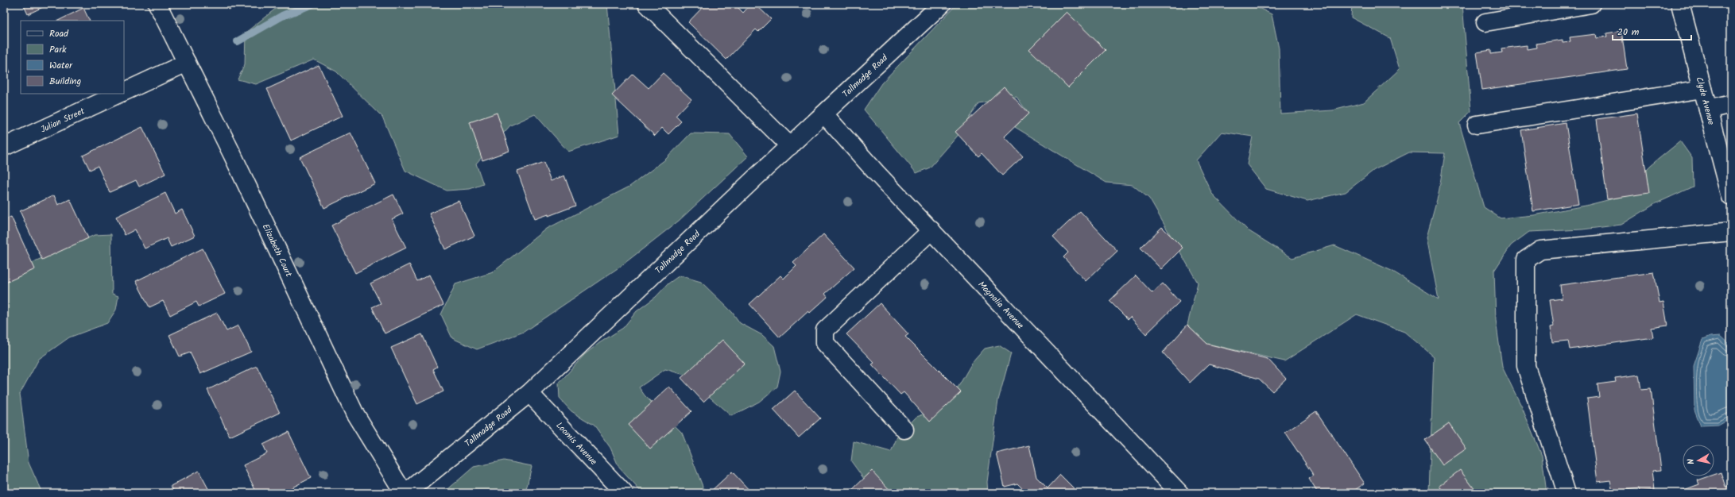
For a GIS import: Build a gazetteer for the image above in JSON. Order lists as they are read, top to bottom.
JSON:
{
  "streets": {
    "street": [
      "Tallmadge Road",
      "Clyde Avenue",
      "Julian Street",
      "Elizabeth Court",
      "Magnolia Avenue",
      "Loomis Avenue"
    ]
  },
  "crossings": [
    ["Tallmadge Road", "Magnolia Avenue"],
    ["Tallmadge Road", "Loomis Avenue"]
  ],
  "legend": [
    "Road",
    "Park",
    "Water",
    "Building"
  ],
  "scale_bar": "20 m",
  "north": "left"
}
